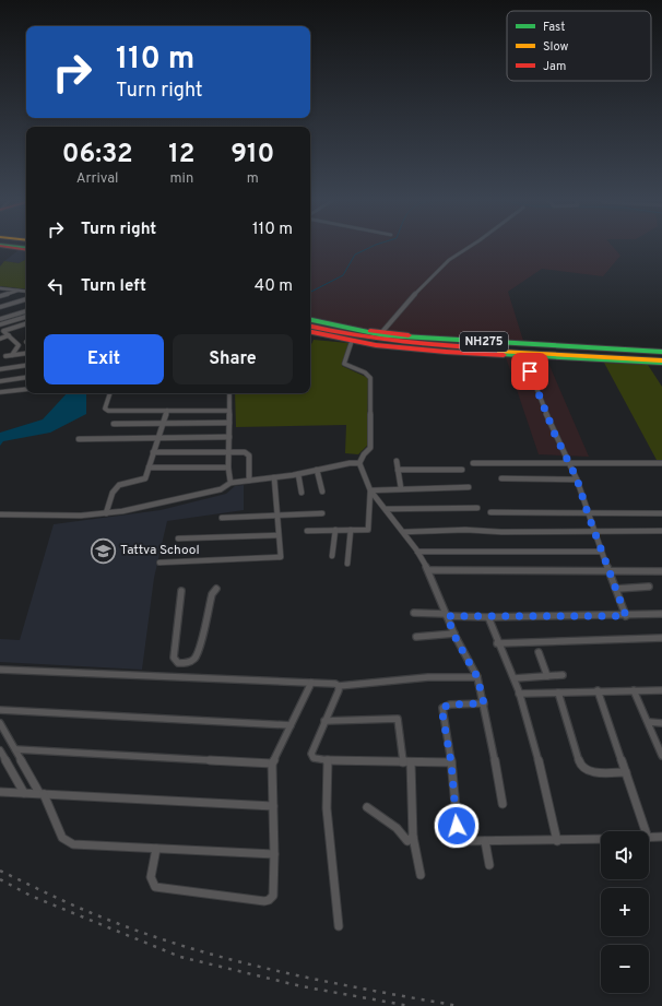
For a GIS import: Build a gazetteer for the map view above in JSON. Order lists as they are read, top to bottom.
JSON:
{
  "streets": {
    "main road": ["NH275"]
  },
  "places": {
    "school or university": ["Tattva School"]
  },
  "legend": ["Fast", "Slow", "Jam"],
  "page": {
    "turn": ["110 m", "Turn right"],
    "eta": [
      "06:32",
      "Arrival",
      "12",
      "min",
      "910",
      "m"
    ],
    "list": [
      {
        "name": "Turn right",
        "value": "110 m"
      },
      {
        "name": "Turn left",
        "value": "40 m"
      }
    ],
    "buttons": ["Exit", "Share"],
    "map_buttons": ["+", "−"]
  }
}
